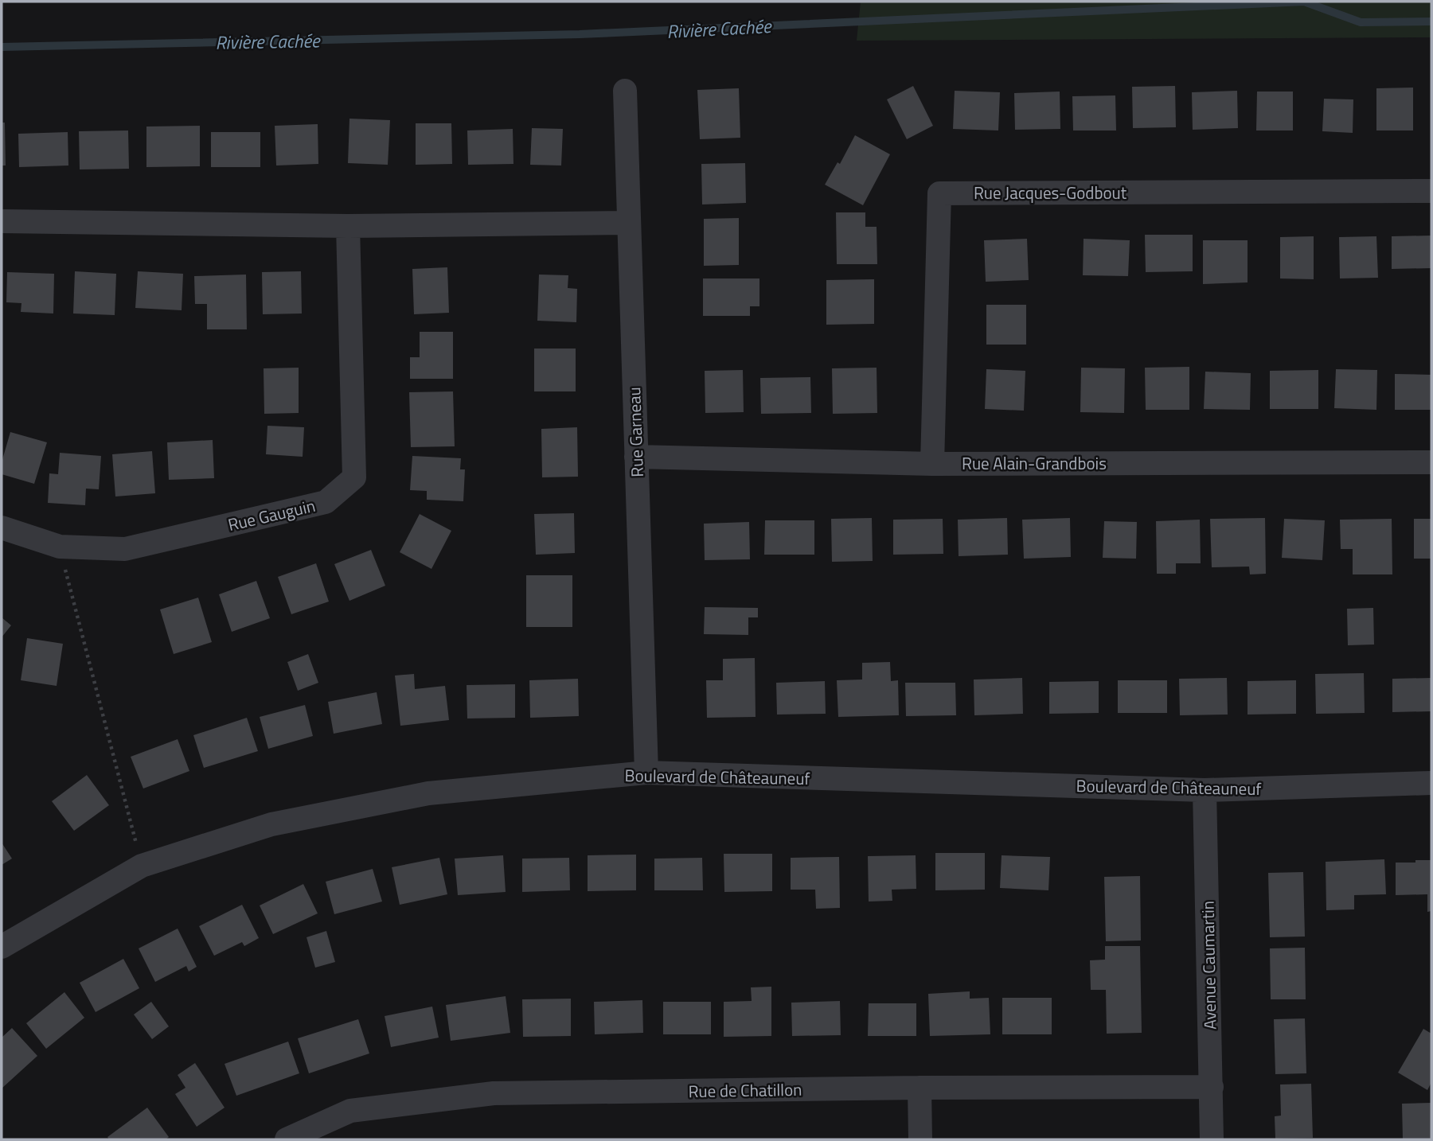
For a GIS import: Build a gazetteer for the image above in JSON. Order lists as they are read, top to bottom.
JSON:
{
  "streets": {
    "street": [
      "Rue Jacques-Godbout",
      "Rue Garneau",
      "Rue Alain-Grandbois",
      "Rue Gauguin",
      "Boulevard de Châteauneuf",
      "Avenue Caumartin",
      "Rue de Chatillon"
    ]
  },
  "crossings": [
    ["Rue Jacques-Godbout", "Rue Alain-Grandbois"],
    ["Rue Garneau", "Rue Alain-Grandbois"],
    ["Rue Garneau", "Boulevard de Châteauneuf"],
    ["Boulevard de Châteauneuf", "Avenue Caumartin"],
    ["Avenue Caumartin", "Rue de Chatillon"]
  ],
  "water": ["Rivière Cachée"]
}
